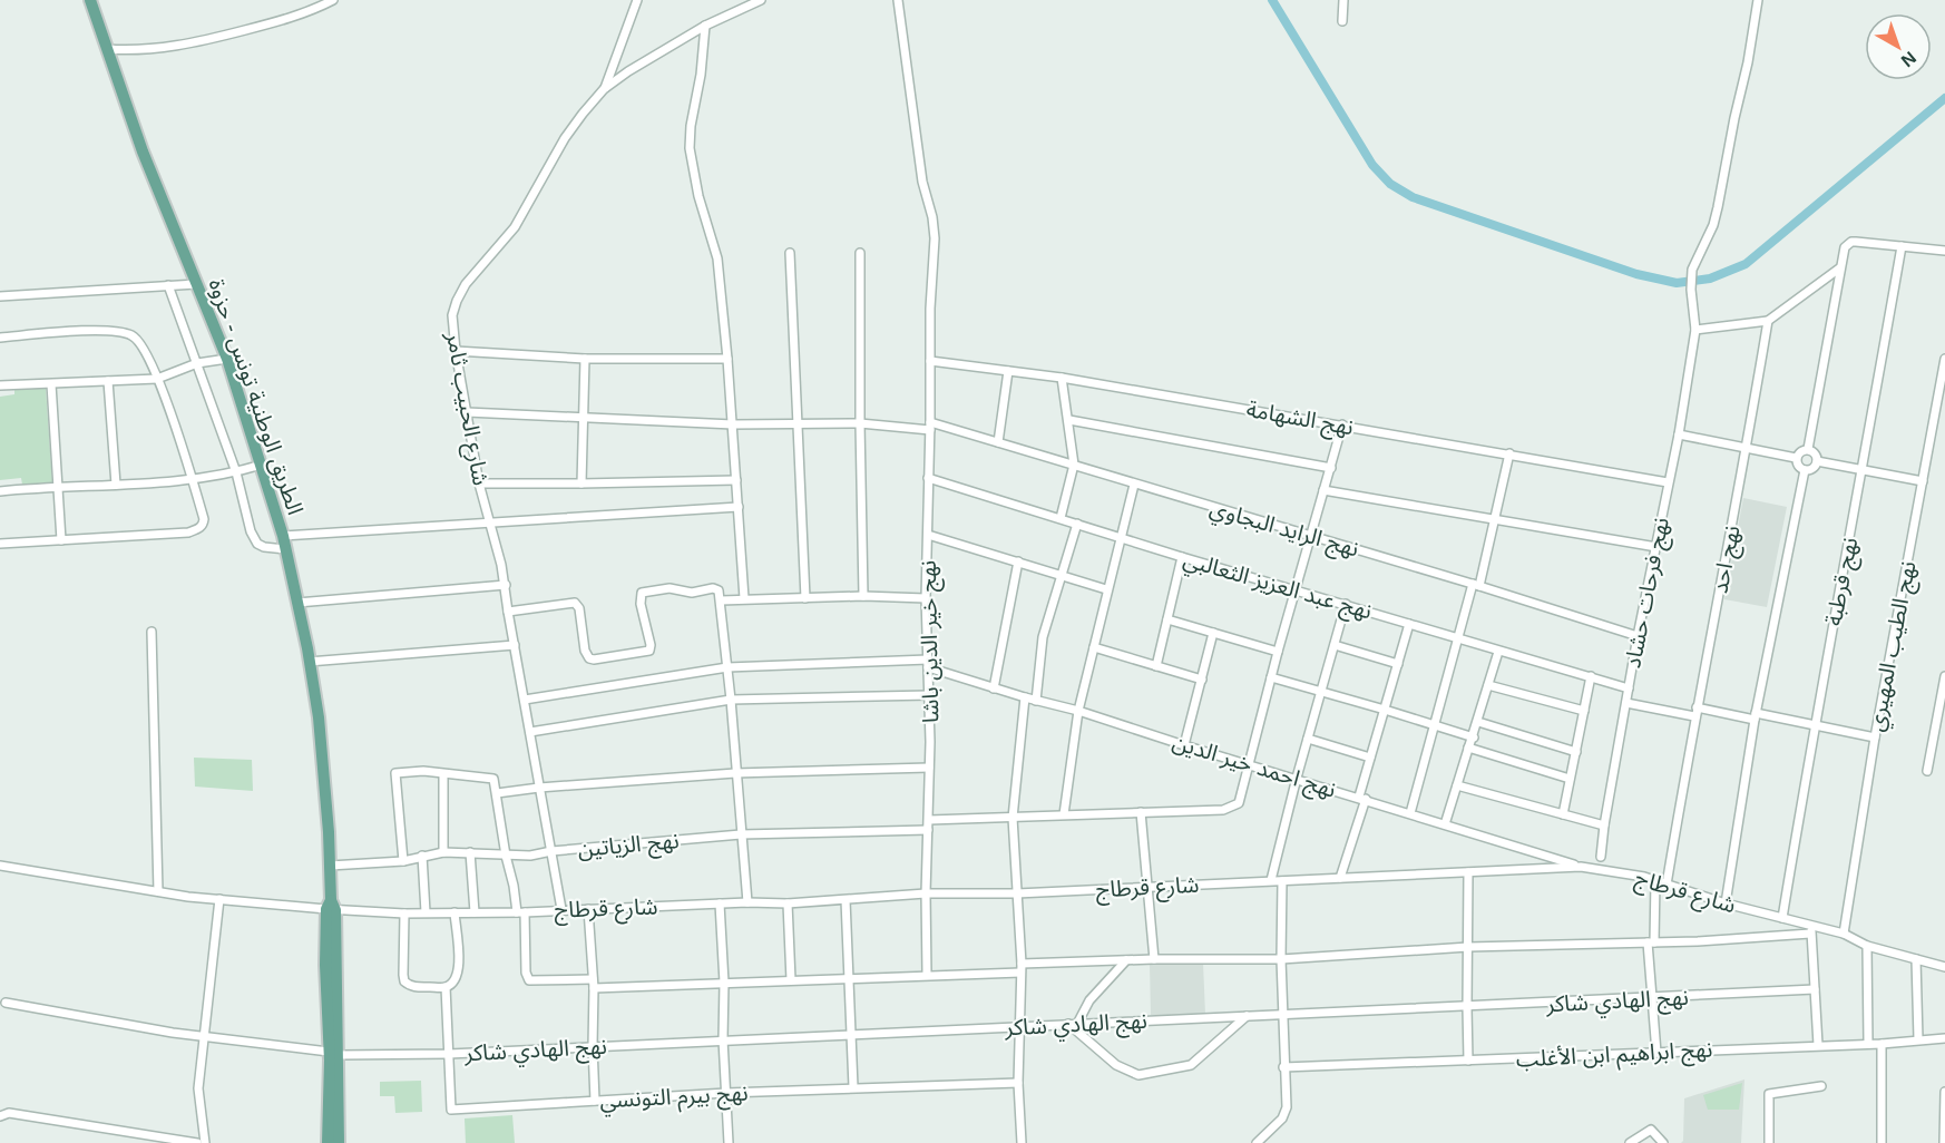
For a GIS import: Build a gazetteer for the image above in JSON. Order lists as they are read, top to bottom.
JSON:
{
  "streets": {
    "main road": ["الطريق الوطنية تونس - حزوة"],
    "street": [
      "شارع الحبيب ثامر",
      "نهج الشهامة",
      "نهج الرايد البجاوي",
      "نهج احد",
      "نهج قرطبة",
      "نهج عبد العزيز الثعالبي",
      "نهج فرحات حشاد",
      "نهج خير الدين باشا",
      "نهج الطيب المهيري",
      "نهج احمد خير الدين",
      "نهج الزياتين",
      "شارع قرطاج",
      "نهج الهادي شاكر",
      "نهج ابراهيم ابن الأغلب",
      "نهج بيرم التونسي"
    ]
  },
  "crossings": [
    ["الطريق الوطنية تونس - حزوة", "نهج الزياتين"],
    ["الطريق الوطنية تونس - حزوة", "شارع قرطاج"],
    ["الطريق الوطنية تونس - حزوة", "نهج الهادي شاكر"],
    ["شارع الحبيب ثامر", "نهج الرايد البجاوي"],
    ["شارع الحبيب ثامر", "نهج الزياتين"],
    ["شارع الحبيب ثامر", "شارع قرطاج"],
    ["نهج الشهامة", "نهج فرحات حشاد"],
    ["نهج الشهامة", "نهج خير الدين باشا"],
    ["نهج الرايد البجاوي", "نهج فرحات حشاد"],
    ["نهج الرايد البجاوي", "نهج خير الدين باشا"],
    ["نهج احد", "شارع قرطاج"],
    ["نهج قرطبة", "شارع قرطاج"],
    ["نهج عبد العزيز الثعالبي", "نهج فرحات حشاد"],
    ["نهج عبد العزيز الثعالبي", "نهج خير الدين باشا"],
    ["نهج خير الدين باشا", "نهج احمد خير الدين"],
    ["نهج خير الدين باشا", "نهج الزياتين"],
    ["نهج خير الدين باشا", "شارع قرطاج"],
    ["نهج الطيب المهيري", "شارع قرطاج"],
    ["نهج احمد خير الدين", "شارع قرطاج"],
    ["نهج الهادي شاكر", "نهج بيرم التونسي"]
  ],
  "north": "bottom right"
}
